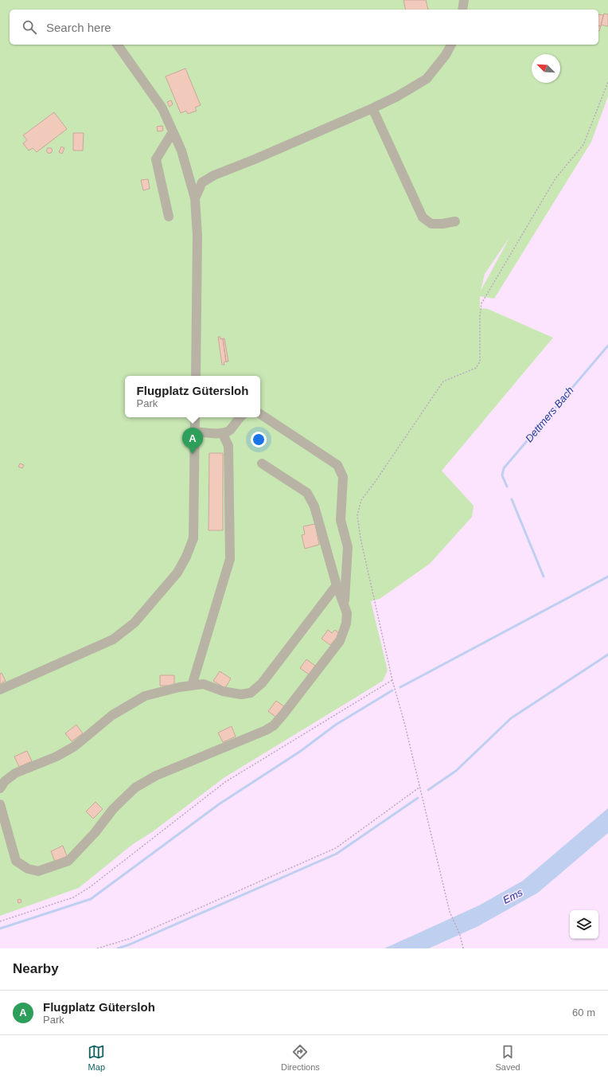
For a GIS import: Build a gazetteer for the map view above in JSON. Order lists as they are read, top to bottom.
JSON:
{
  "water": ["Dettmers Bach", "Ems"],
  "north": "top left",
  "page": {
    "search": "Search here",
    "popup": ["Flugplatz Gütersloh", "Park"],
    "pins": "A",
    "heading": "Nearby",
    "list": [
      {
        "mark": "A",
        "name": "Flugplatz Gütersloh",
        "note": "Park",
        "value": "60 m"
      }
    ],
    "nav": ["Map", "Directions", "Saved"]
  }
}
